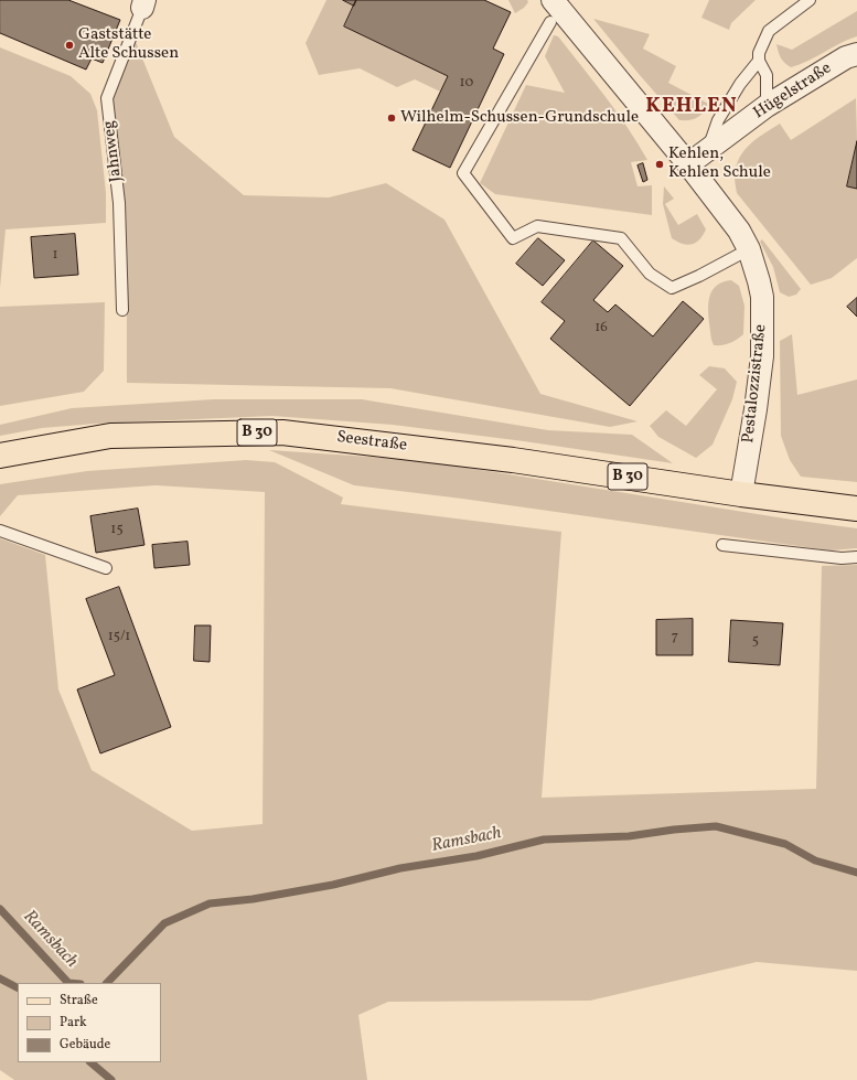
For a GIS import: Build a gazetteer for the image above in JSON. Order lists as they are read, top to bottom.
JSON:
{
  "streets": {
    "main road": ["B 30", "Seestraße"],
    "street": ["Hügelstraße", "Pestalozzistraße"],
    "lane": ["Jahnweg"]
  },
  "crossings": [
    ["Hügelstraße", "Pestalozzistraße"],
    ["Pestalozzistraße", "B 30"],
    ["Pestalozzistraße", "Seestraße"],
    ["B 30", "Seestraße"]
  ],
  "districts": ["KEHLEN"],
  "water": ["Ramsbach"],
  "places": ["Gaststätte Alte Schussen", "Wilhelm-Schussen-Grundschule", "Kehlen, Kehlen Schule"],
  "house_numbers": [
    "10",
    "1",
    "16",
    "15",
    "15/1",
    "7",
    "5"
  ],
  "legend": ["Straße", "Park", "Gebäude"]
}
